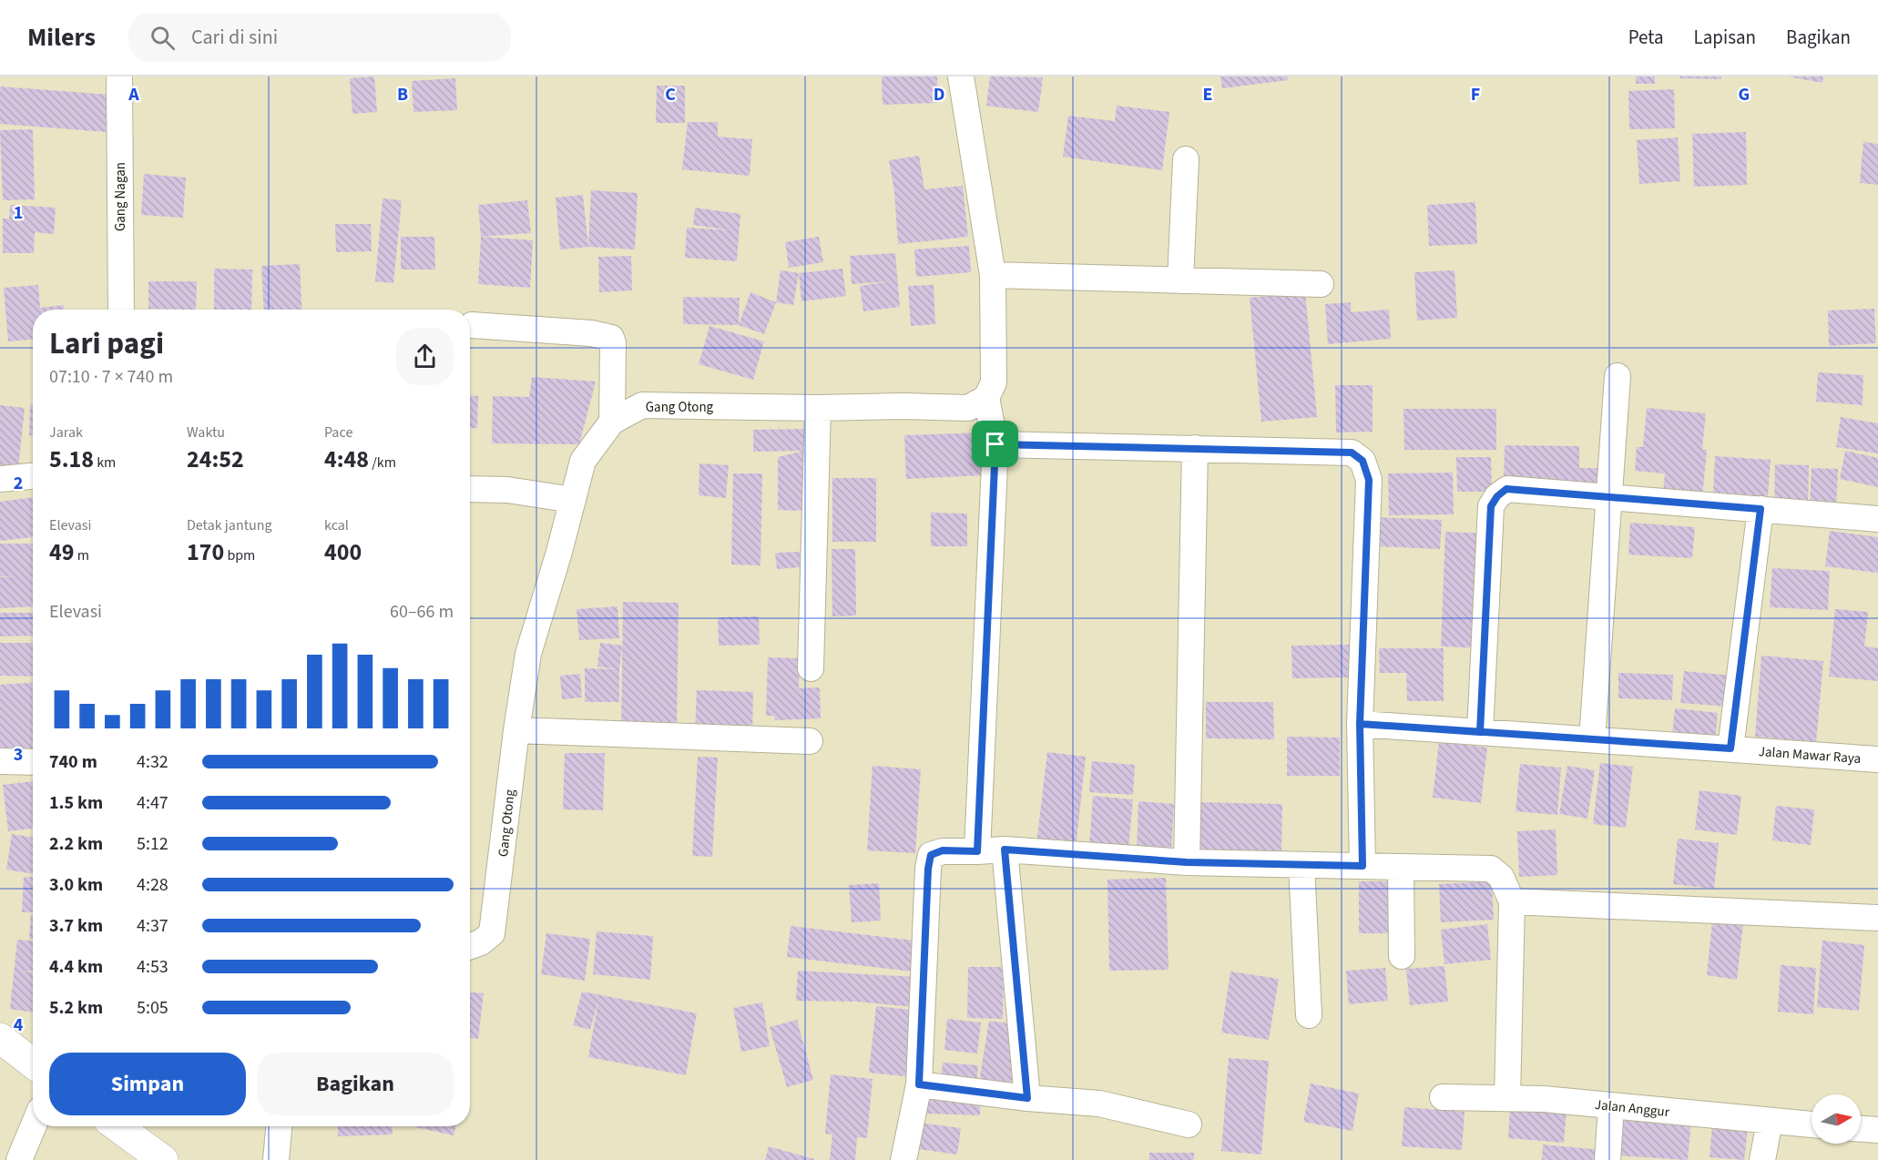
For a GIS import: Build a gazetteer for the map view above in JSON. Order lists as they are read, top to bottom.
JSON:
{
  "streets": {
    "street": [
      "Gang Nagan",
      "Gang Otong",
      "Jalan Mawar Raya",
      "Jalan Anggur"
    ]
  },
  "north": "right",
  "page": {
    "header": "Milers",
    "search": "Cari di sini",
    "nav": ["Peta", "Lapisan", "Bagikan"],
    "heading": ["Lari pagi", "07:10 · 7 × 740 m"],
    "stats": [
      ["Jarak", "5.18 km"],
      ["Waktu", "24:52"],
      ["Pace", "4:48 /km"],
      ["Elevasi", "49 m"],
      ["Detak jantung", "170 bpm"],
      ["kcal", "400"]
    ],
    "chart": ["Elevasi", "60–66 m"],
    "list": [
      {
        "name": "740 m",
        "note": "4:32"
      },
      {
        "name": "1.5 km",
        "note": "4:47"
      },
      {
        "name": "2.2 km",
        "note": "5:12"
      },
      {
        "name": "3.0 km",
        "note": "4:28"
      },
      {
        "name": "3.7 km",
        "note": "4:37"
      },
      {
        "name": "4.4 km",
        "note": "4:53"
      },
      {
        "name": "5.2 km",
        "note": "5:05"
      }
    ],
    "buttons": ["Simpan", "Bagikan"]
  },
  "grid": {
    "columns": [
      "A",
      "B",
      "C",
      "D",
      "E",
      "F",
      "G"
    ],
    "rows": [
      "1",
      "2",
      "3",
      "4"
    ]
  }
}
